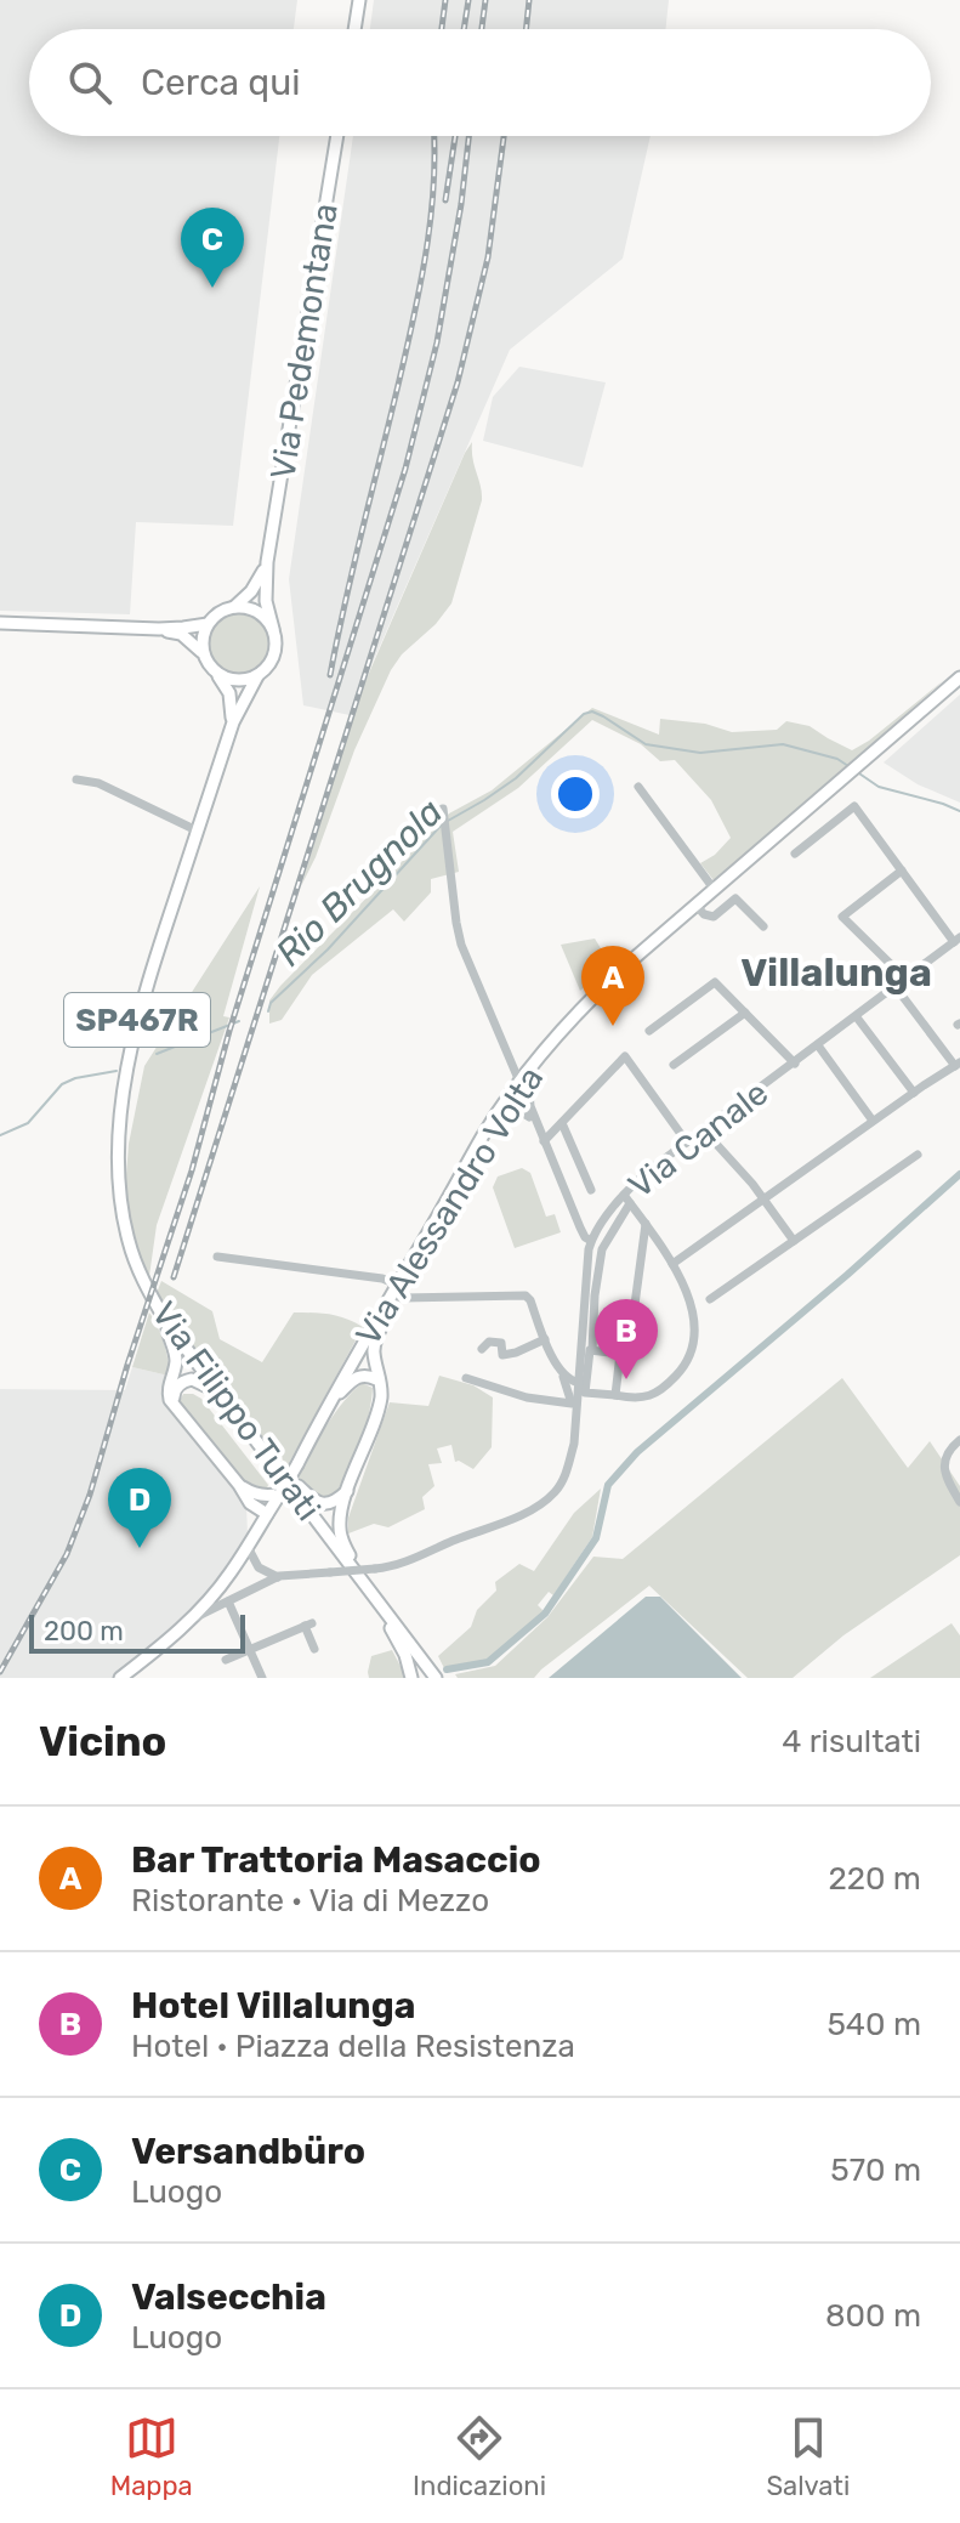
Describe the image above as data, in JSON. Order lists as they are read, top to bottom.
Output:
{
  "streets": {
    "main road": [
      "Via Pedemontana",
      "SP467R",
      "Via Alessandro Volta",
      "Via Filippo Turati"
    ],
    "street": ["Via Canale"]
  },
  "crossings": [
    ["SP467R", "Via Filippo Turati"]
  ],
  "districts": ["Villalunga"],
  "water": ["Rio Brugnola"],
  "scale_bar": "200 m",
  "page": {
    "search": "Cerca qui",
    "pins": [
      "C",
      "A",
      "B",
      "D"
    ],
    "scale": "200 m",
    "heading": ["Vicino", "4 risultati"],
    "list": [
      {
        "mark": "A",
        "name": "Bar Trattoria Masaccio",
        "note": "Ristorante · Via di Mezzo",
        "value": "220 m"
      },
      {
        "mark": "B",
        "name": "Hotel Villalunga",
        "note": "Hotel · Piazza della Resistenza",
        "value": "540 m"
      },
      {
        "mark": "C",
        "name": "Versandbüro",
        "note": "Luogo",
        "value": "570 m"
      },
      {
        "mark": "D",
        "name": "Valsecchia",
        "note": "Luogo",
        "value": "800 m"
      }
    ],
    "nav": ["Mappa", "Indicazioni", "Salvati"]
  }
}
